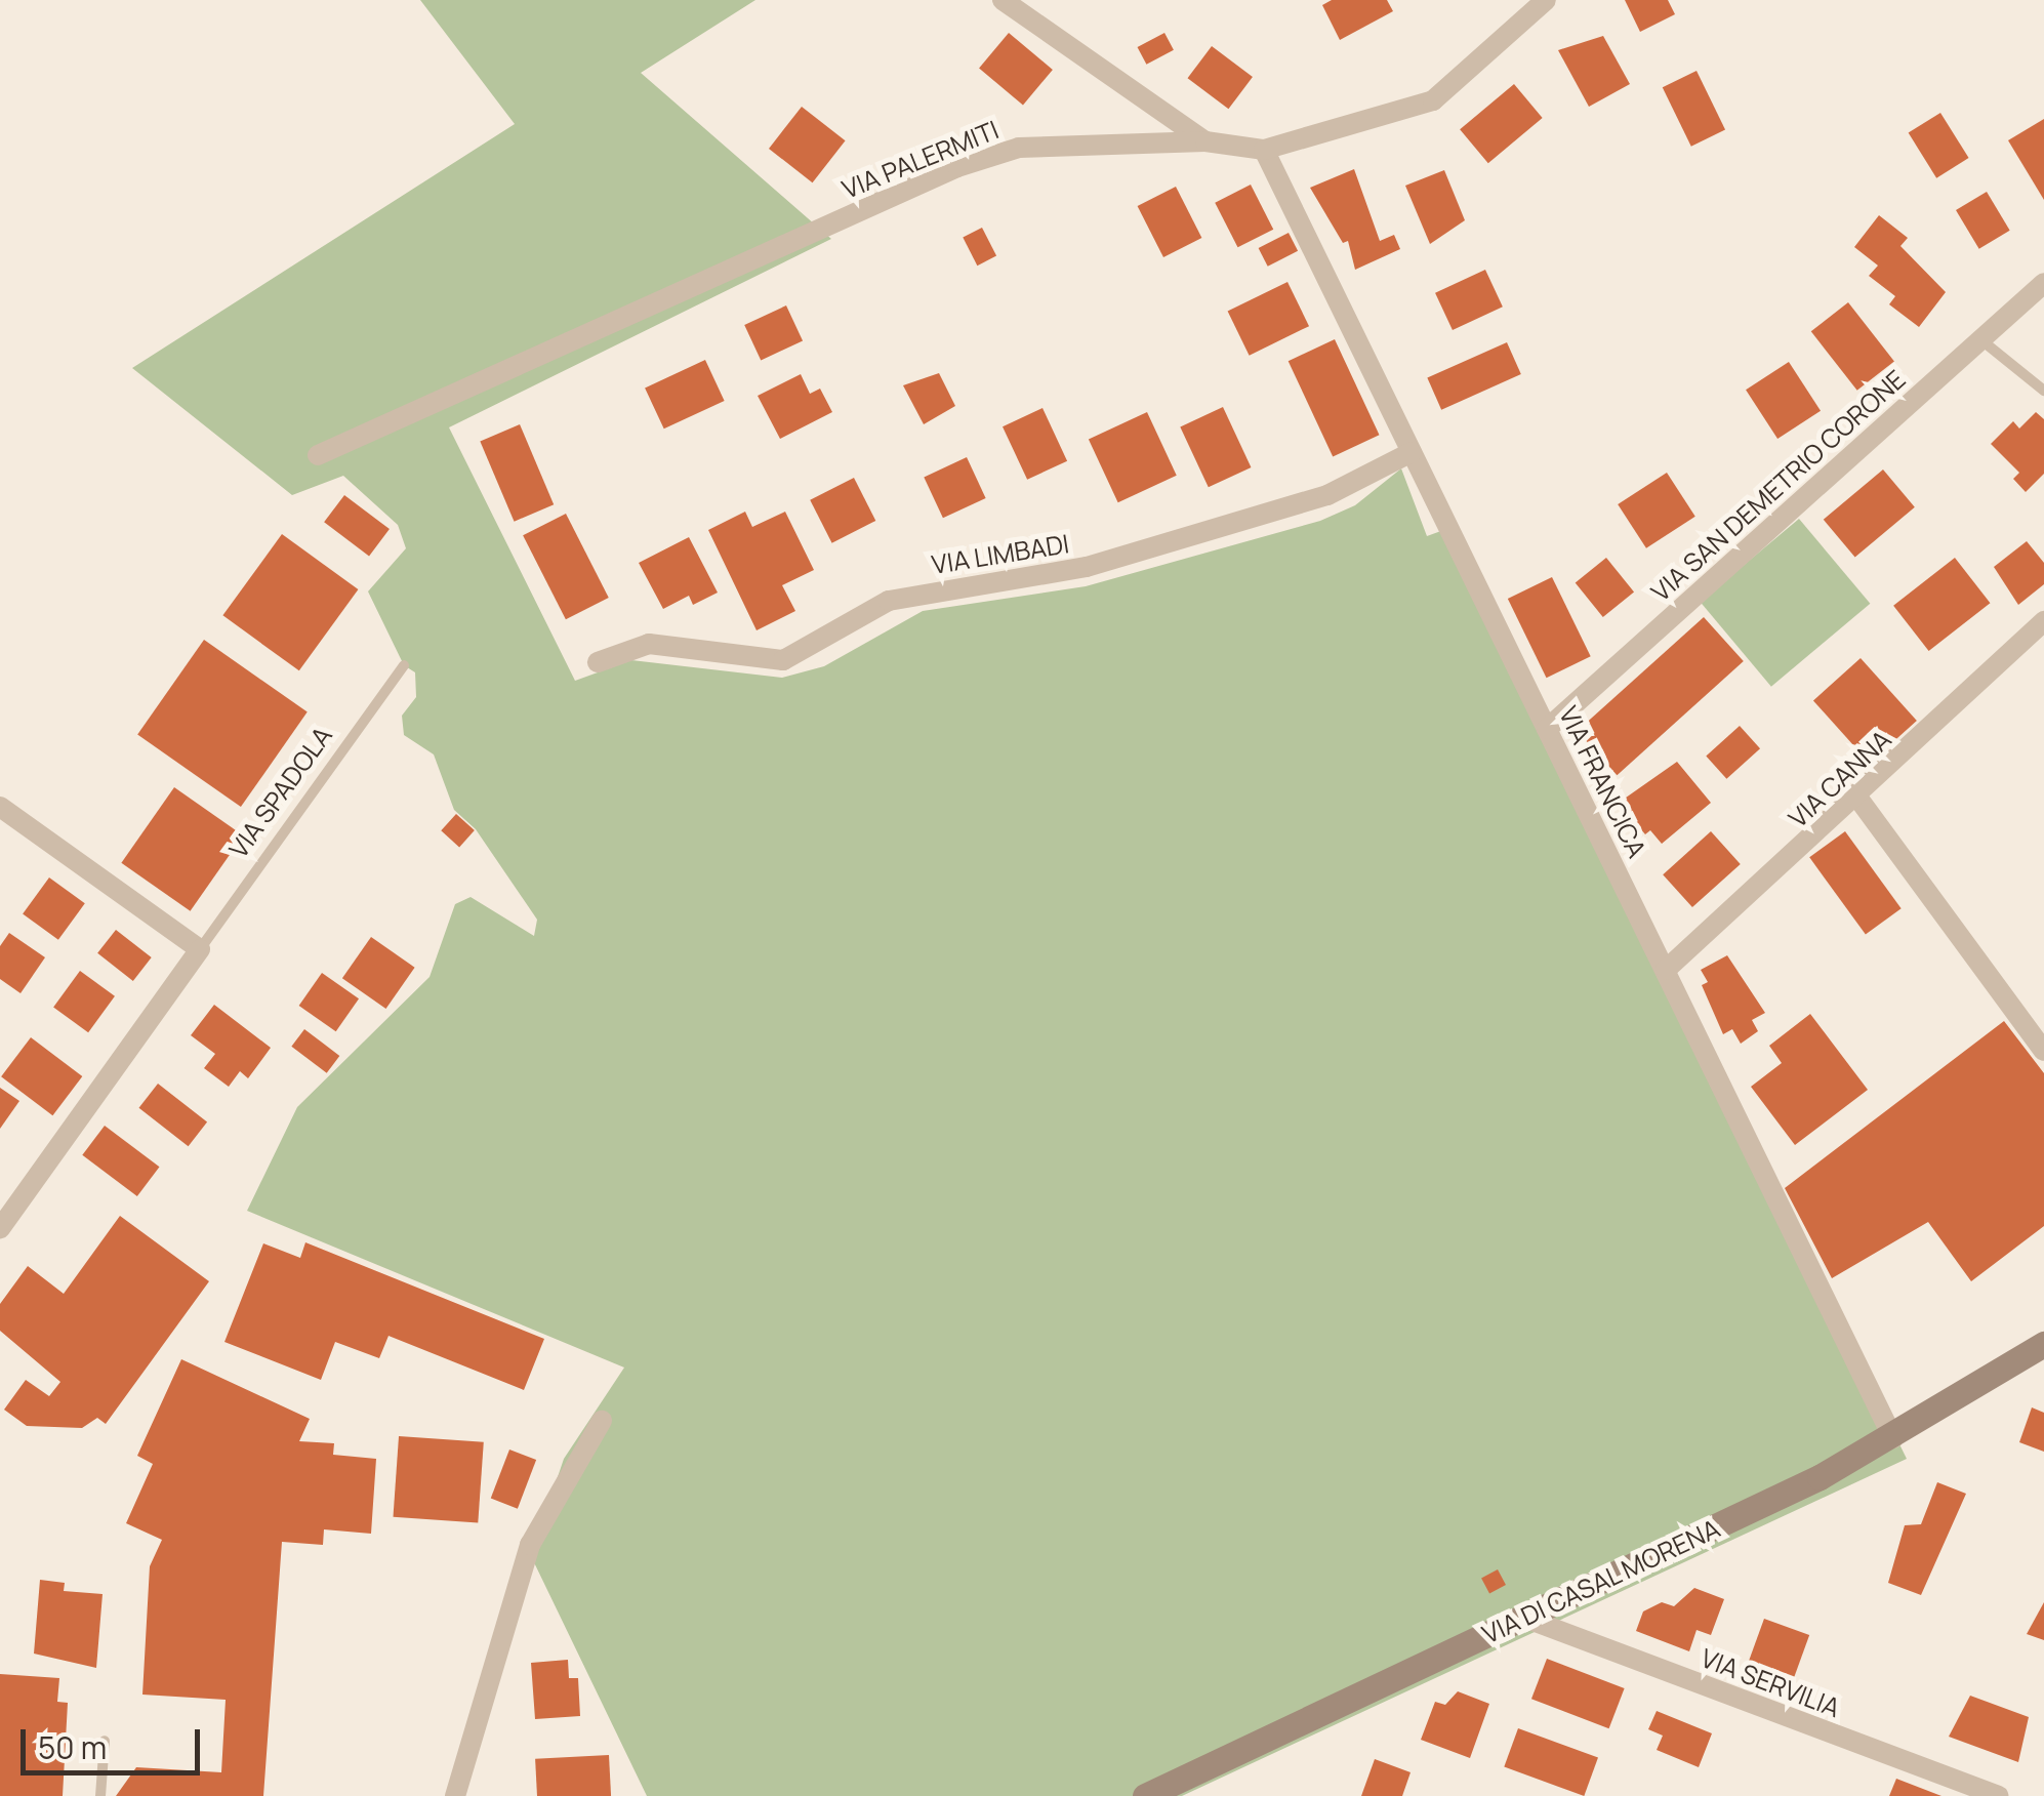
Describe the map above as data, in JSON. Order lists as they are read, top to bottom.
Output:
{
  "streets": {
    "main road": ["VIA DI CASAL MORENA"],
    "street": [
      "VIA PALERMITI",
      "VIA SAN DEMETRIO CORONE",
      "VIA LIMBADI",
      "VIA CANNA",
      "VIA FRANCICA",
      "VIA SPADOLA",
      "VIA SERVILIA"
    ]
  },
  "crossings": [
    ["VIA PALERMITI", "VIA FRANCICA"],
    ["VIA SAN DEMETRIO CORONE", "VIA FRANCICA"],
    ["VIA LIMBADI", "VIA FRANCICA"],
    ["VIA CANNA", "VIA FRANCICA"],
    ["VIA FRANCICA", "VIA DI CASAL MORENA"],
    ["VIA DI CASAL MORENA", "VIA SERVILIA"]
  ],
  "scale_bar": "50 m"
}
